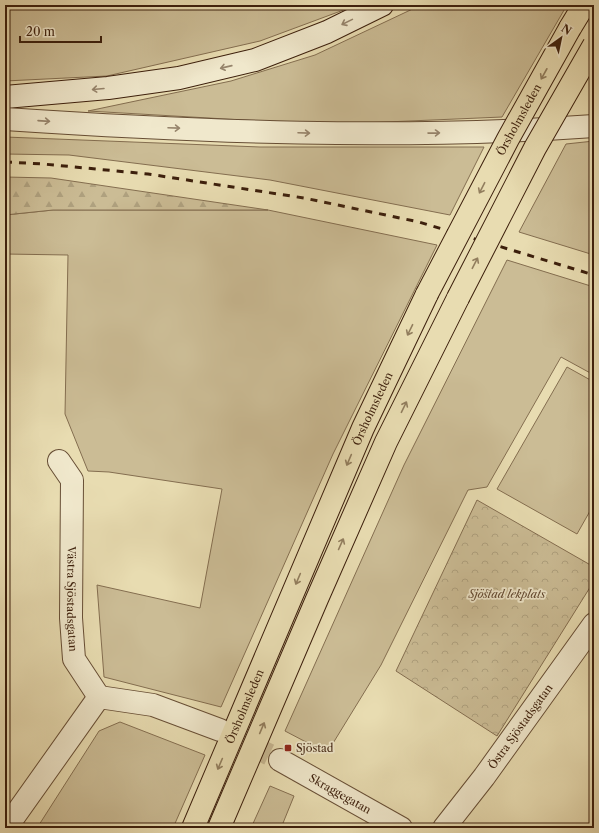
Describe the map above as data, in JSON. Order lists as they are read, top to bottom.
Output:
{
  "streets": {
    "main road": ["Örsholmsleden"],
    "street": ["Västra Sjöstadsgatan", "Östra Sjöstadsgatan", "Skraggegatan"]
  },
  "parks": ["Sjöstad lekplats"],
  "places": {
    "transit": ["Sjöstad"]
  },
  "scale_bar": "20 m",
  "north": "top right"
}
